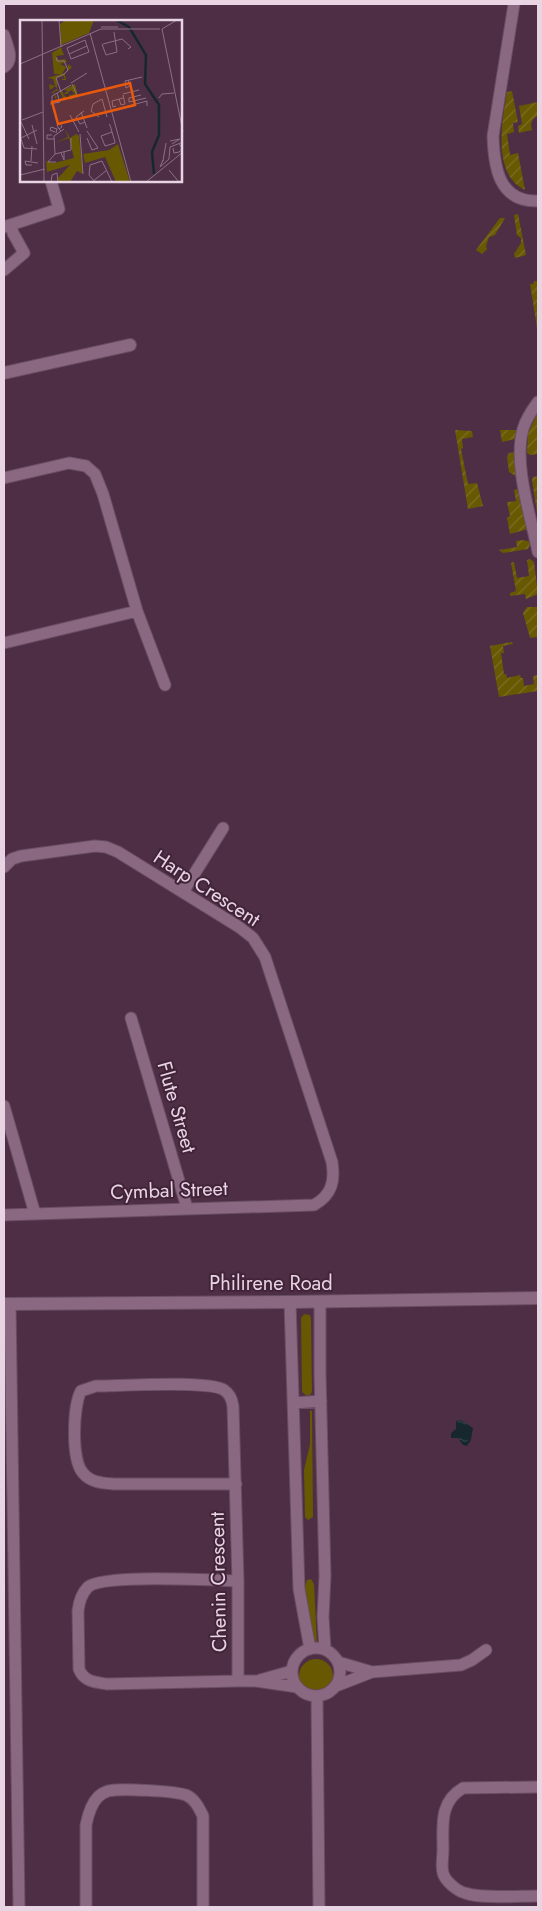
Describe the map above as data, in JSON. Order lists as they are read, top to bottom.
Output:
{
  "streets": {
    "street": [
      "Harp Crescent",
      "Flute Street",
      "Cymbal Street",
      "Philirene Road",
      "Chenin Crescent"
    ]
  },
  "crossings": [
    ["Harp Crescent", "Cymbal Street"],
    ["Flute Street", "Cymbal Street"]
  ]
}
